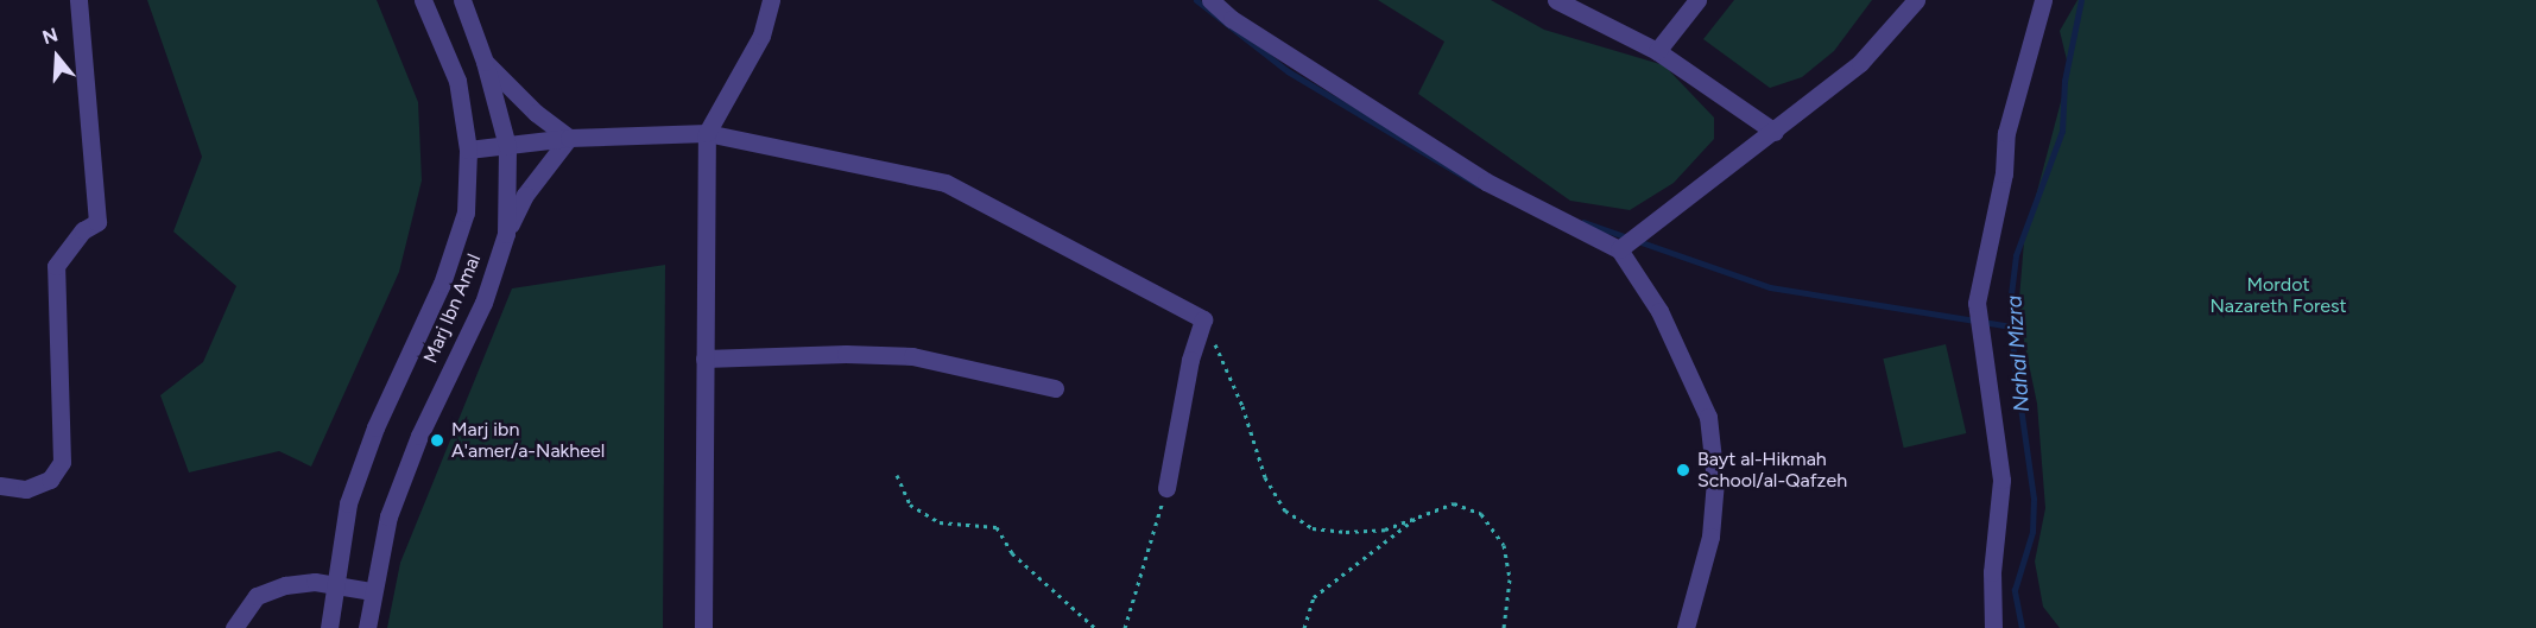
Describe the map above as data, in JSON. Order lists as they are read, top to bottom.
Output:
{
  "streets": {
    "street": ["Marj Ibn Amal"]
  },
  "water": ["Nahal Mizra"],
  "parks": ["Mordot Nazareth Forest"],
  "places": ["Marj ibn A'amer/a-Nakheel", "Bayt al-Hikmah School/al-Qafzeh"],
  "north": "top"
}
